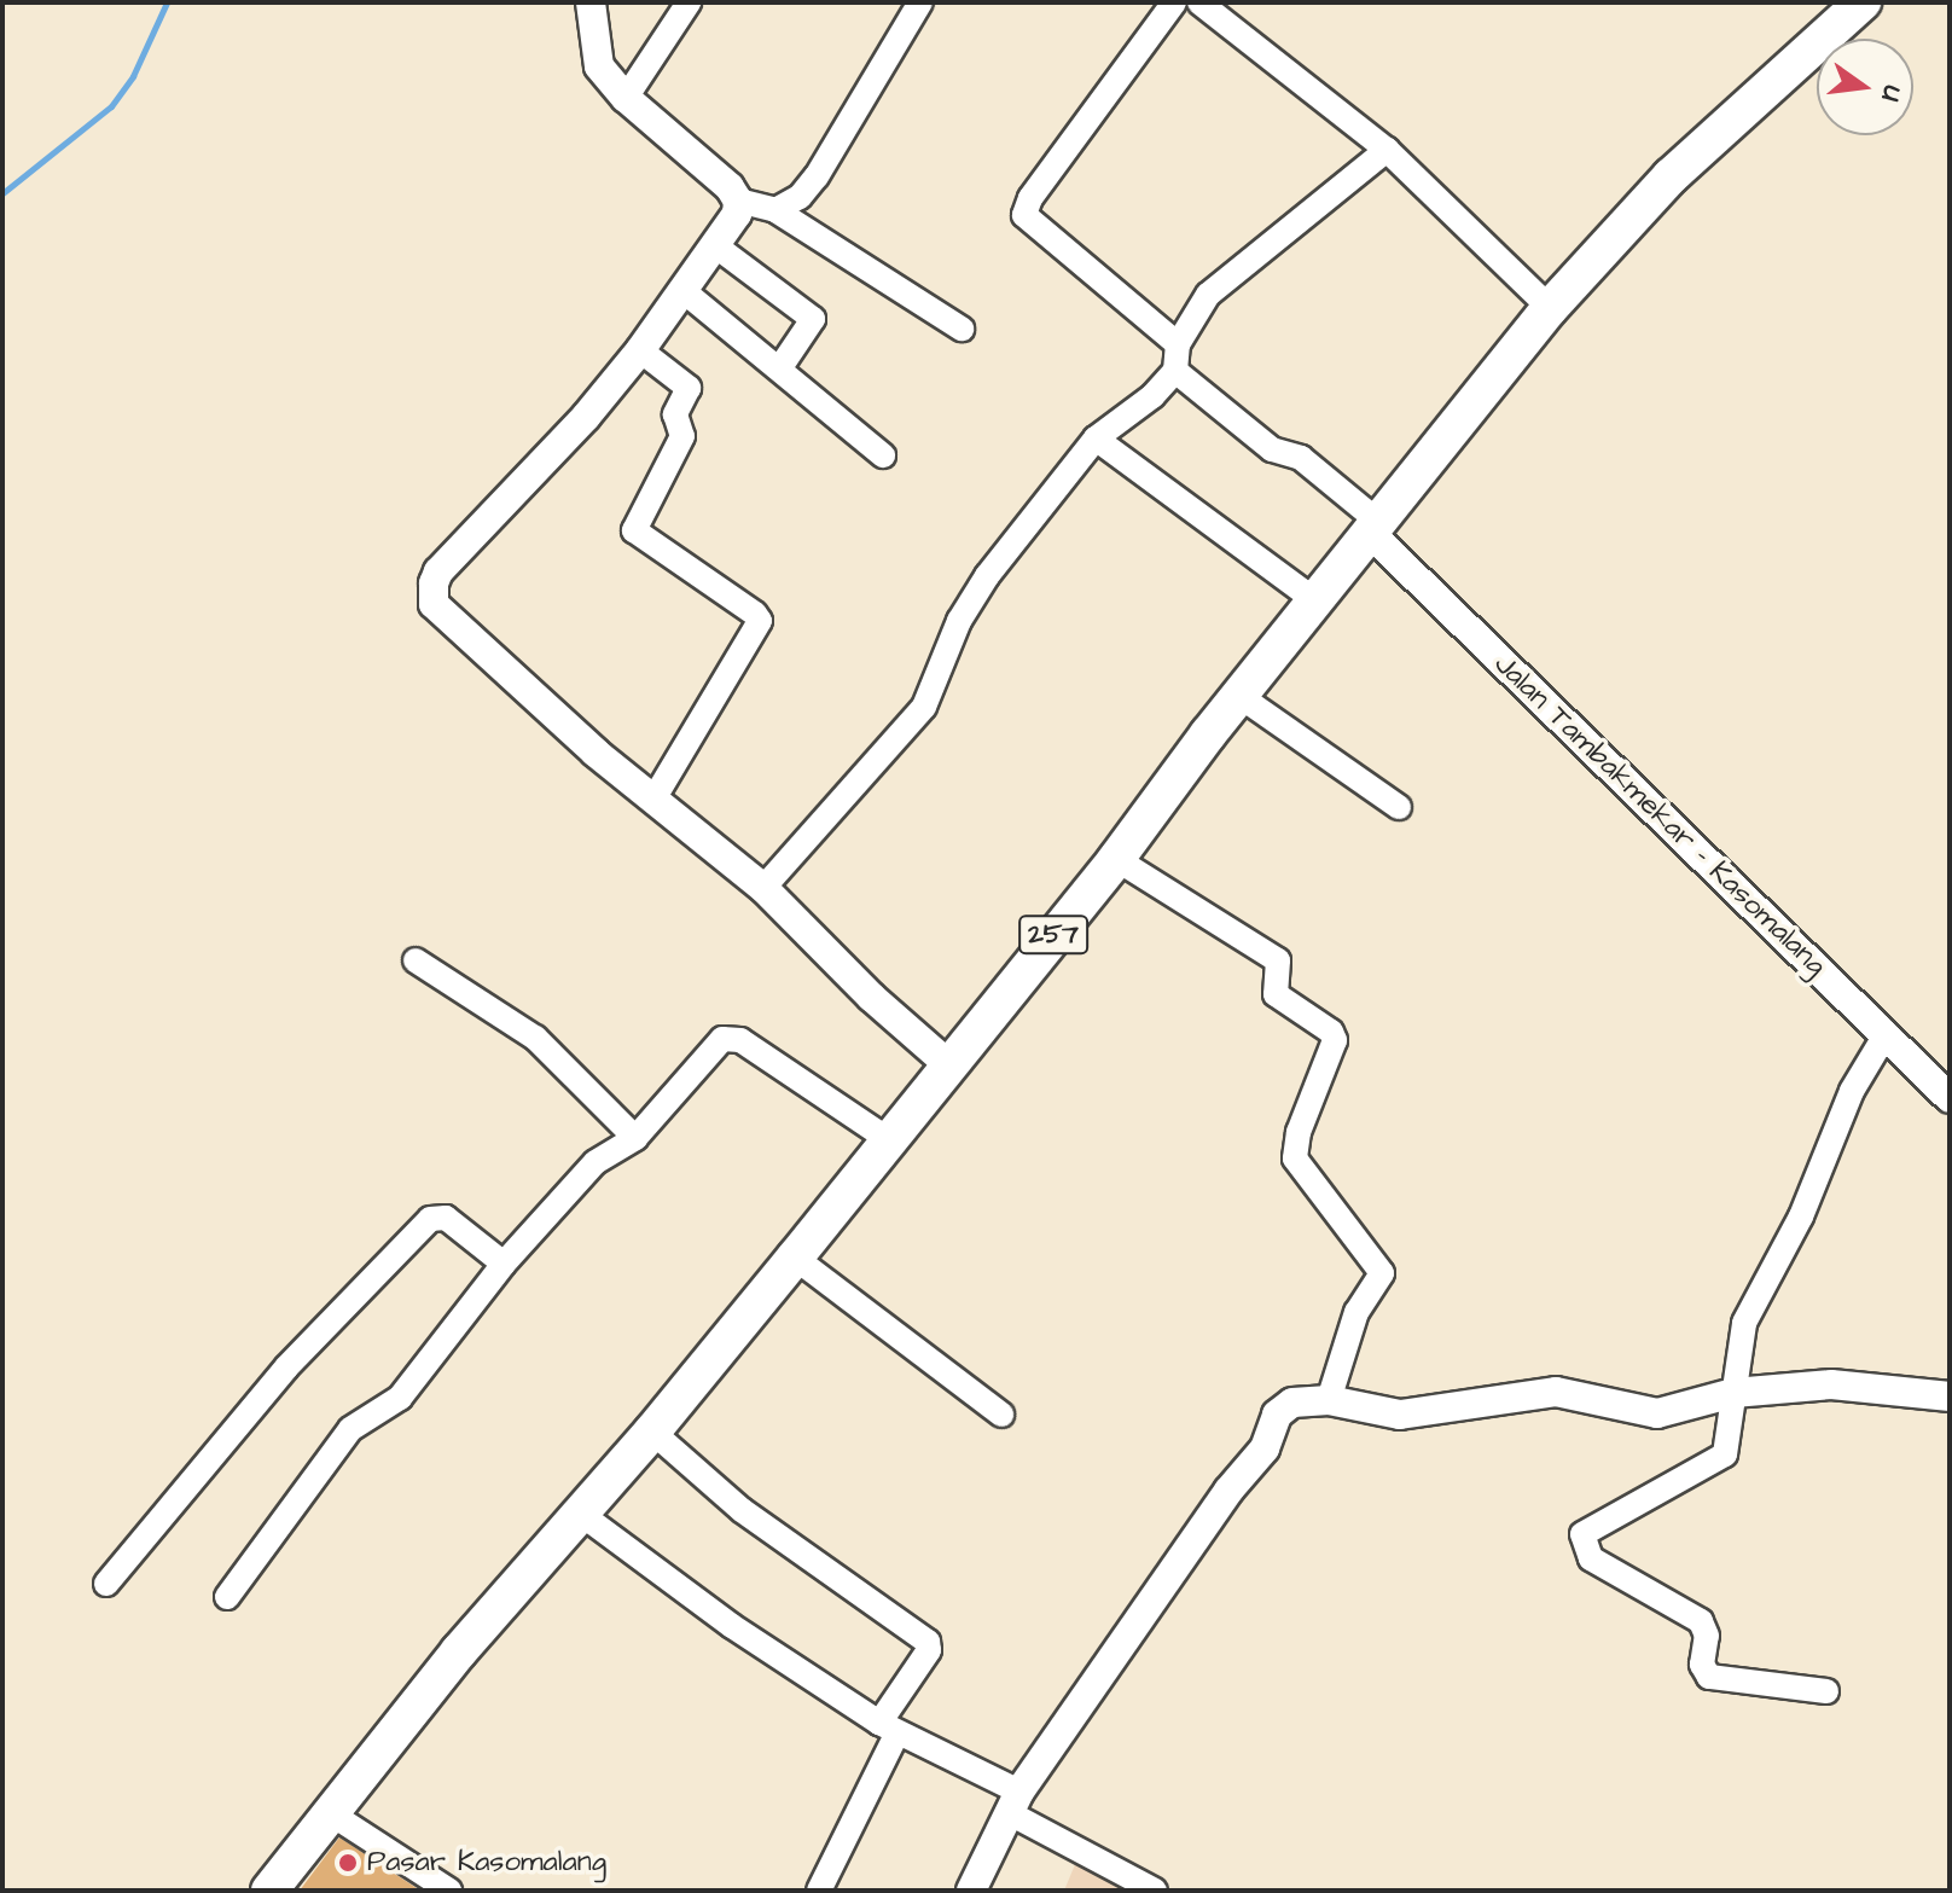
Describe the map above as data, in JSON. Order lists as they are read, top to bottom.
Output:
{
  "streets": {
    "main road": ["257"],
    "street": ["Jalan Tambakmekar - Kasomalang"]
  },
  "crossings": [
    ["Jalan Tambakmekar - Kasomalang", "257"]
  ],
  "places": ["Pasar Kasomalang"],
  "north": "right"
}
